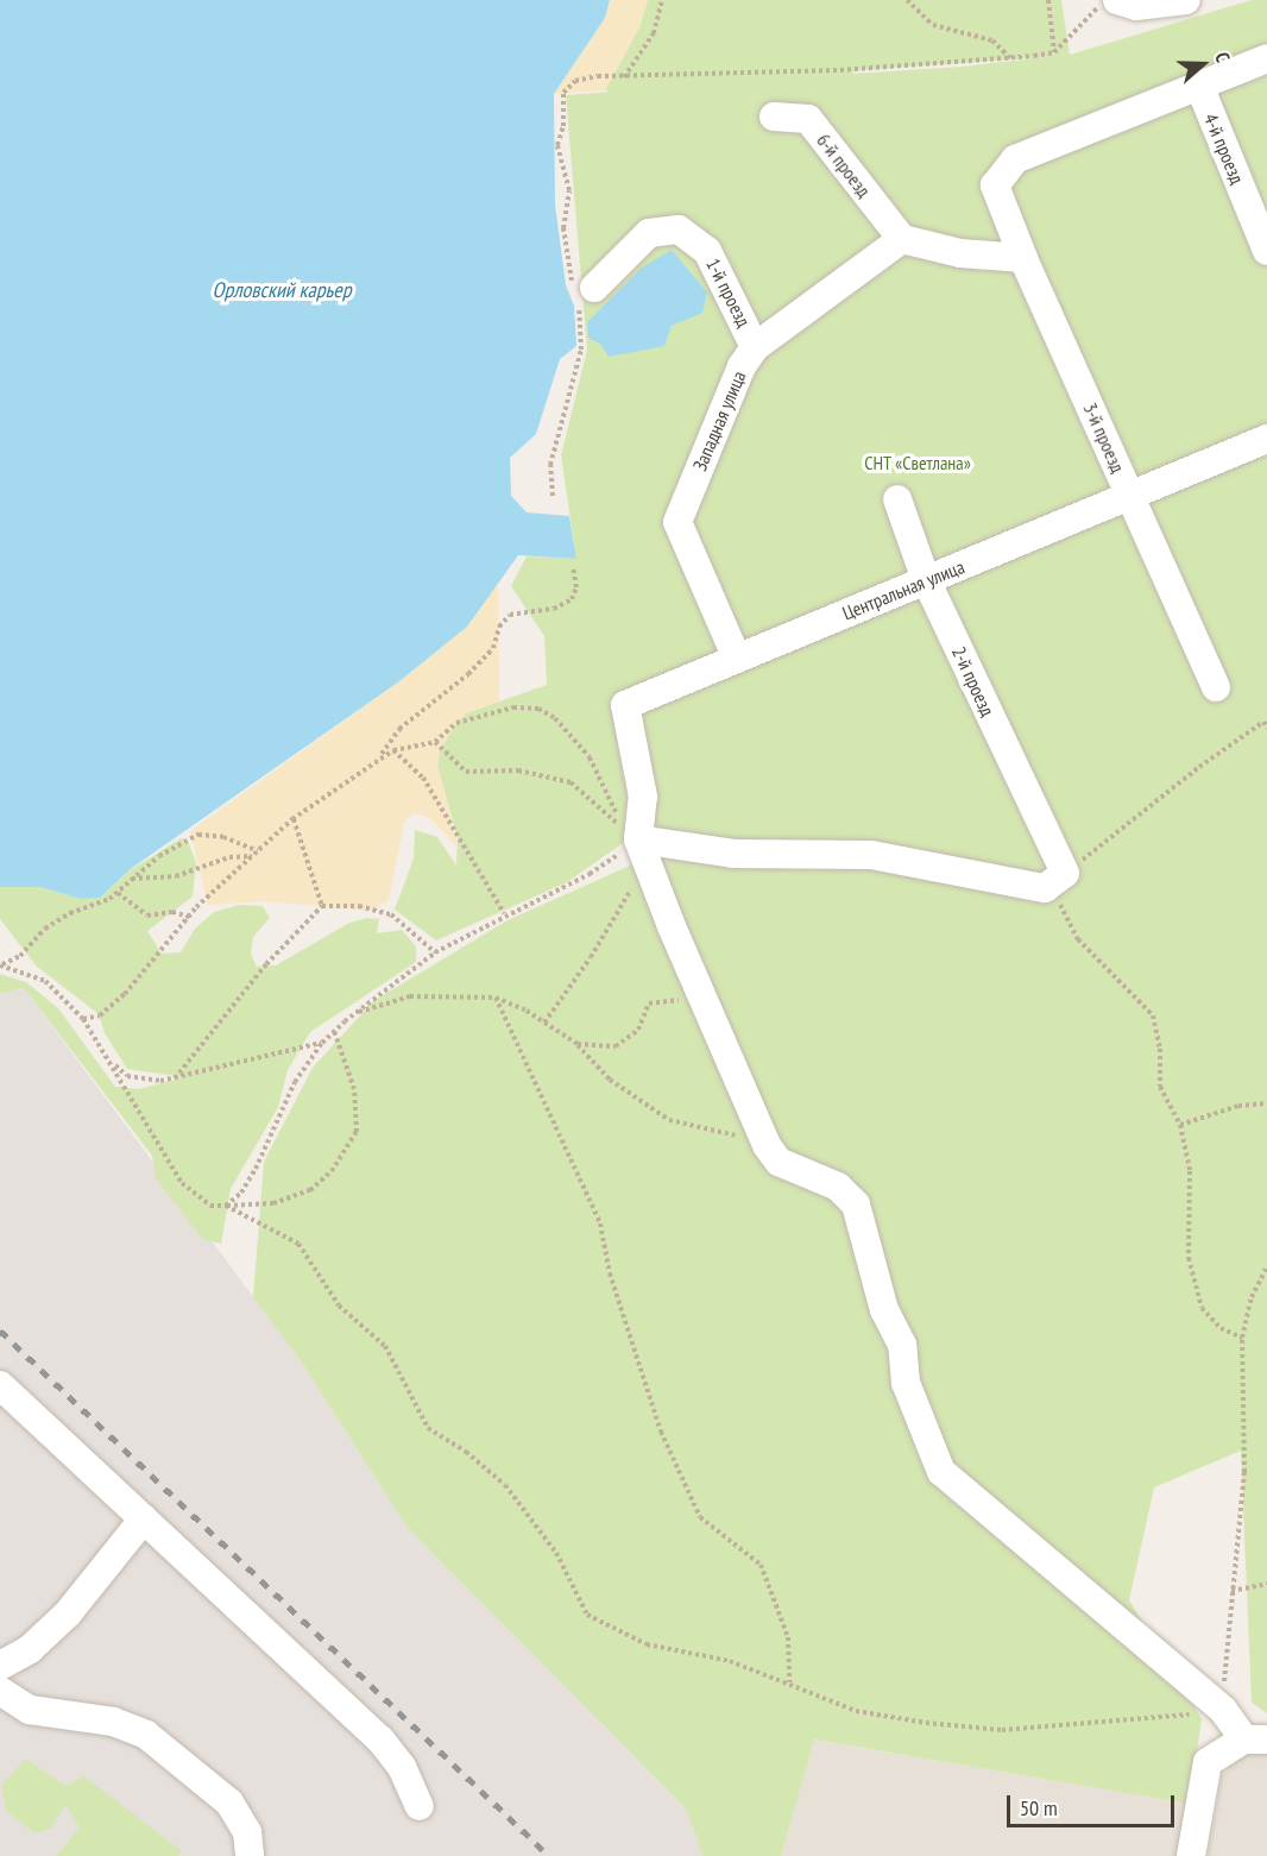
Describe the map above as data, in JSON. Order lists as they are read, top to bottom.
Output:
{
  "streets": {
    "street": [
      "4-й проезд",
      "6-й проезд",
      "1-й проезд",
      "Западная улица",
      "3-й проезд",
      "Центральная улица",
      "2-й проезд"
    ]
  },
  "crossings": [
    ["4-й проезд", "3-й проезд"],
    ["6-й проезд", "Западная улица"],
    ["1-й проезд", "Западная улица"],
    ["Западная улица", "Центральная улица"],
    ["3-й проезд", "Центральная улица"],
    ["Центральная улица", "2-й проезд"]
  ],
  "water": ["Орловский карьер"],
  "parks": ["СНТ «Светлана»"],
  "scale_bar": "50 m",
  "north": "right"
}
